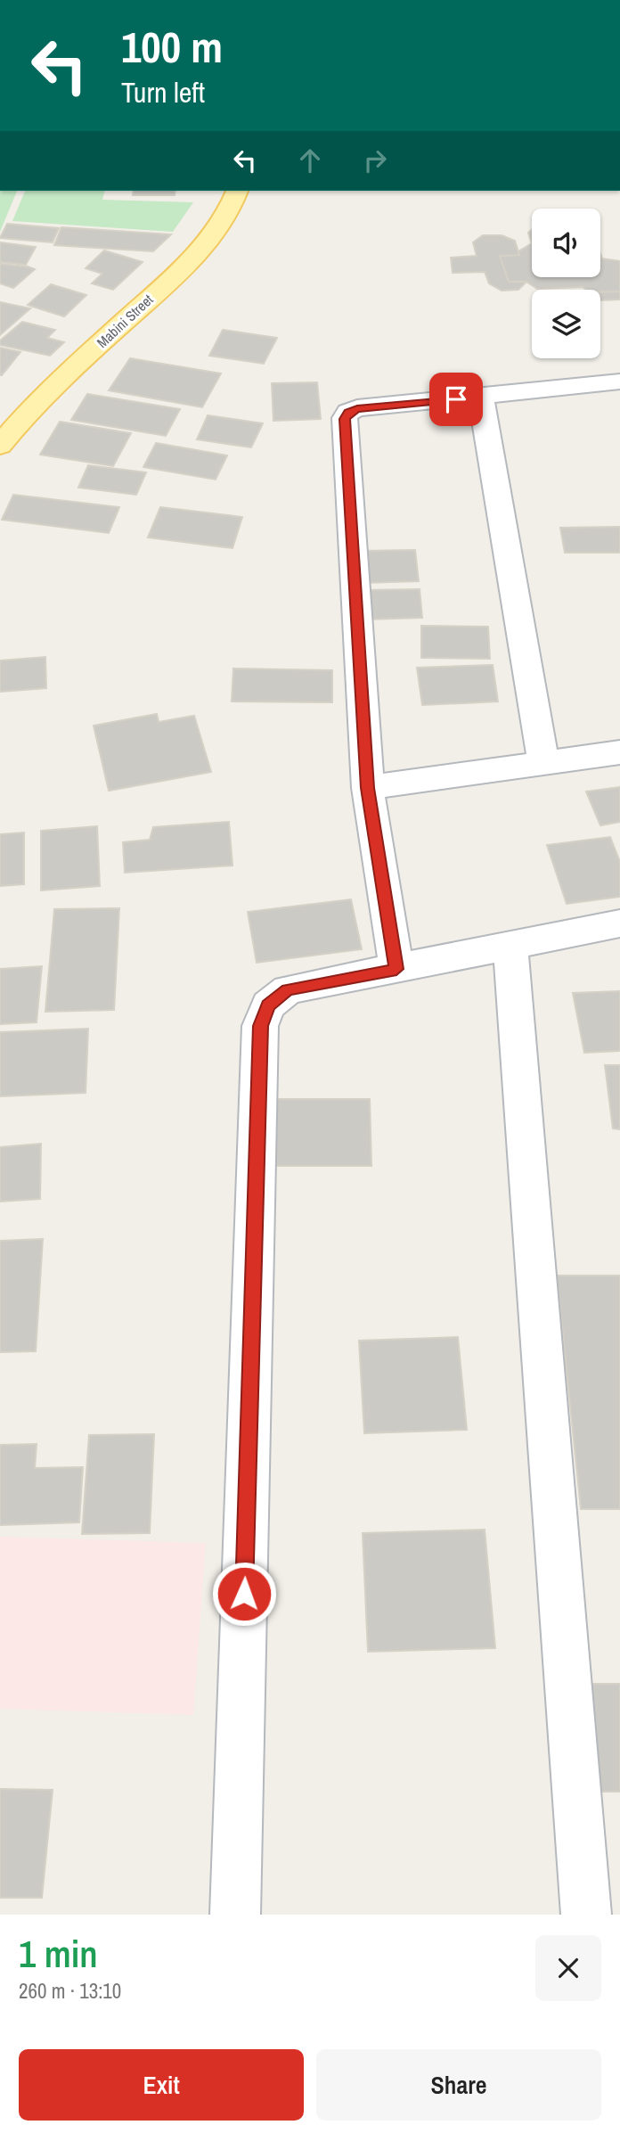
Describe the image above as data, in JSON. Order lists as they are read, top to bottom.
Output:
{
  "streets": {
    "main road": ["Mabini Street"]
  },
  "page": {
    "turn": ["100 m", "Turn left"],
    "heading": ["1 min", "260 m · 13:10"],
    "buttons": ["Exit", "Share"]
  }
}
